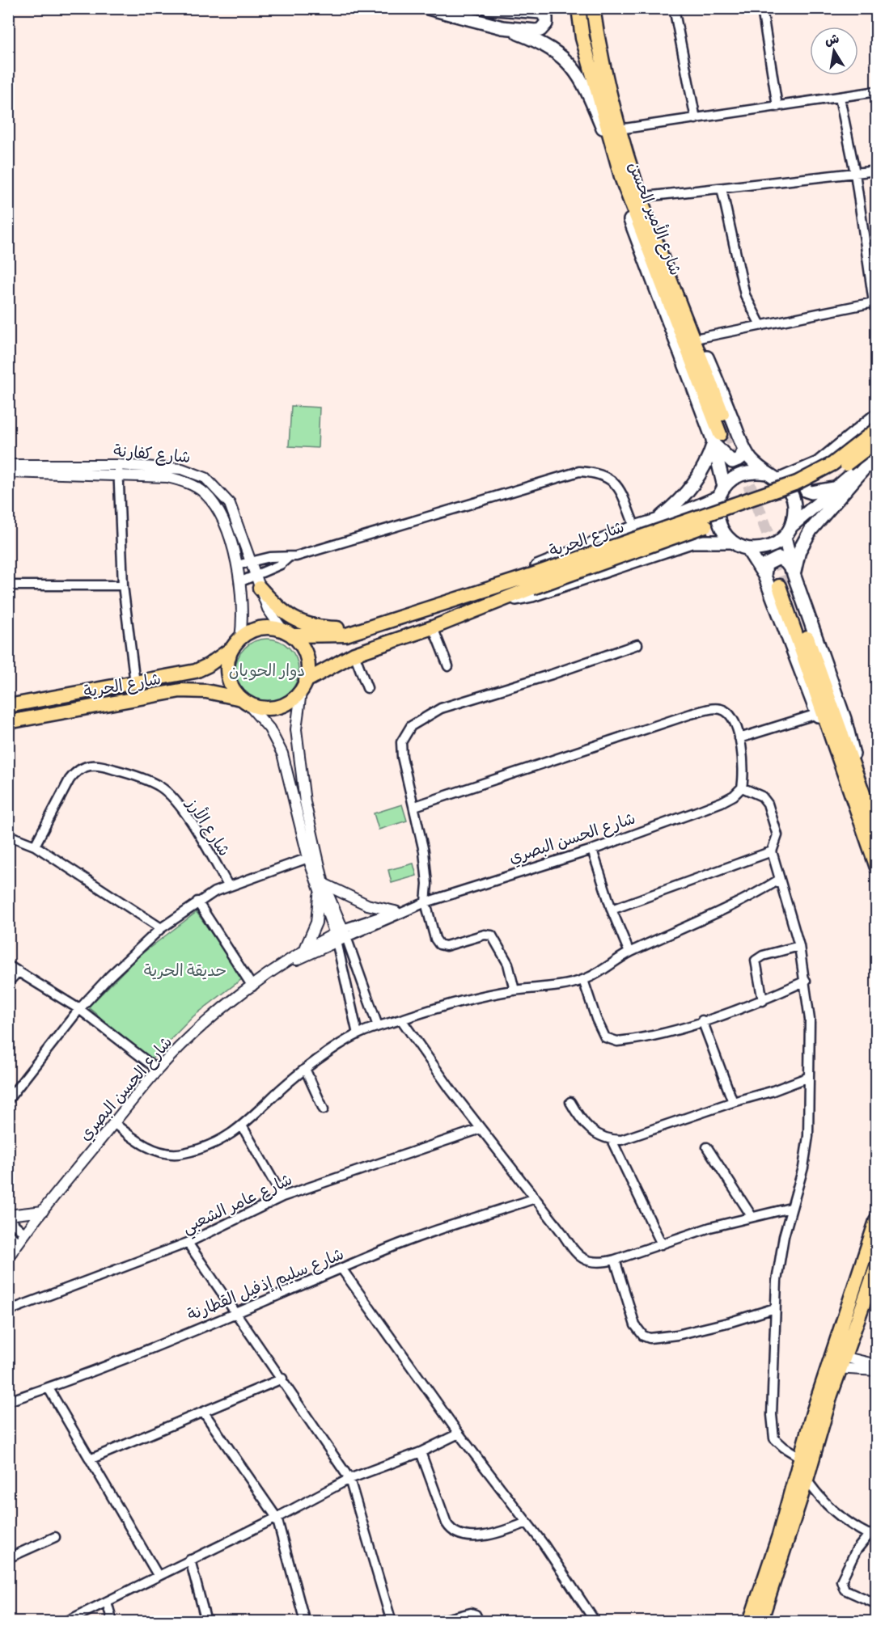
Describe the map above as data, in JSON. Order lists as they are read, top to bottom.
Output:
{
  "streets": {
    "highway": ["شارع الأمير الحسن", "شارع الحرية"],
    "street": [
      "شارع كفارنة",
      "شارع الأرز",
      "شارع الحسن البصري",
      "شارع عامر الشعبي",
      "شارع سليم إذفيل القطارنة"
    ]
  },
  "crossings": [
    ["شارع كفارنة", "شارع الحرية"]
  ],
  "parks": ["دوار الحويان", "حديقة الحرية"],
  "north": "top"
}
